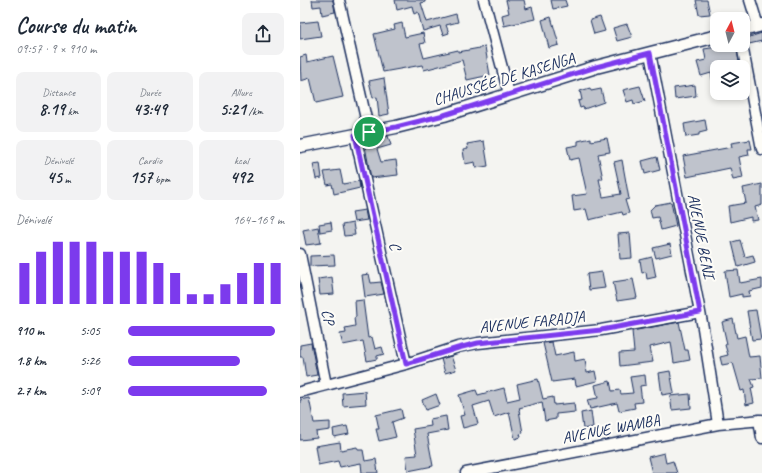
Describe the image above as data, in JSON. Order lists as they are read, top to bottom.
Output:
{
  "streets": {
    "main road": ["CHAUSSÉE DE KASENGA"],
    "street": [
      "AVENUE BENI",
      "C",
      "CP",
      "AVENUE FARADJA",
      "AVENUE WAMBA"
    ]
  },
  "crossings": [
    ["CHAUSSÉE DE KASENGA", "AVENUE BENI"],
    ["CHAUSSÉE DE KASENGA", "C"],
    ["AVENUE BENI", "AVENUE FARADJA"],
    ["AVENUE BENI", "AVENUE WAMBA"],
    ["C", "AVENUE FARADJA"],
    ["CP", "AVENUE FARADJA"]
  ],
  "north": "top",
  "page": {
    "heading": ["Course du matin", "09:57 · 9 × 910 m"],
    "stats": [
      ["Distance", "8.19 km"],
      ["Durée", "43:49"],
      ["Allure", "5:21 /km"],
      ["Dénivelé", "45 m"],
      ["Cardio", "157 bpm"],
      ["kcal", "492"]
    ],
    "chart": ["Dénivelé", "164–169 m"],
    "list": [
      {
        "name": "910 m",
        "note": "5:05"
      },
      {
        "name": "1.8 km",
        "note": "5:26"
      },
      {
        "name": "2.7 km",
        "note": "5:09"
      }
    ]
  }
}
